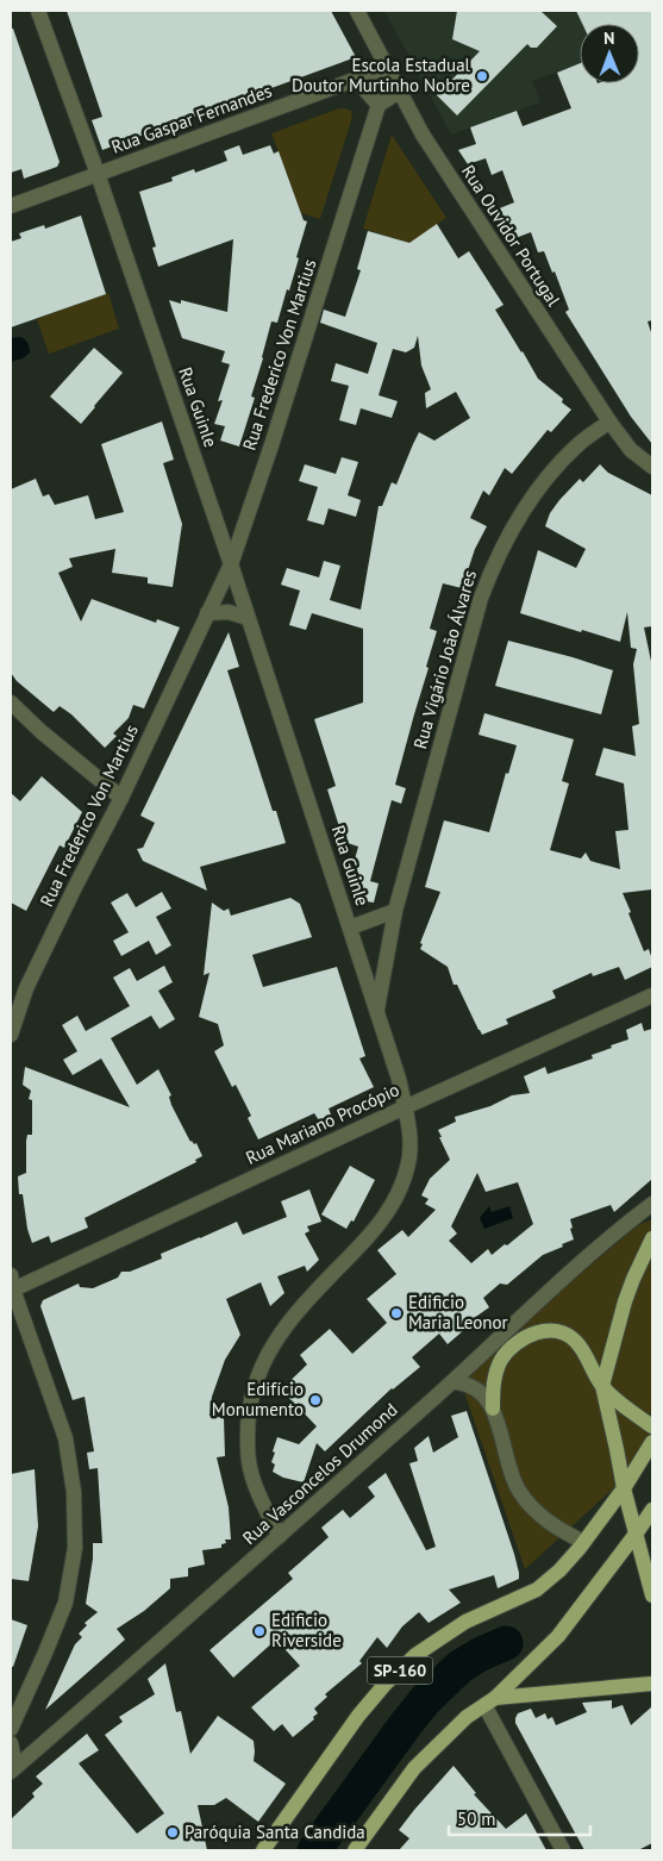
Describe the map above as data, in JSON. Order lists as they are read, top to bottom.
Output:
{
  "streets": {
    "main road": ["SP-160"],
    "street": [
      "Rua Gaspar Fernandes",
      "Rua Ouvidor Portugal",
      "Rua Frederico Von Martius",
      "Rua Guinle",
      "Rua Vigário João Álvares",
      "Rua Mariano Procópio",
      "Rua Vasconcelos Drumond"
    ]
  },
  "crossings": [
    ["Rua Gaspar Fernandes", "Rua Ouvidor Portugal"],
    ["Rua Gaspar Fernandes", "Rua Guinle"],
    ["Rua Ouvidor Portugal", "Rua Vigário João Álvares"],
    ["Rua Frederico Von Martius", "Rua Guinle"],
    ["Rua Guinle", "Rua Vigário João Álvares"],
    ["Rua Guinle", "Rua Mariano Procópio"],
    ["Rua Guinle", "Rua Vasconcelos Drumond"]
  ],
  "places": [
    "Escola Estadual Doutor Murtinho Nobre",
    "Edificio Maria Leonor",
    "Edifício Monumento",
    "Edificio Riverside",
    "Paróquia Santa Candida"
  ],
  "scale_bar": "50 m",
  "north": "top"
}
